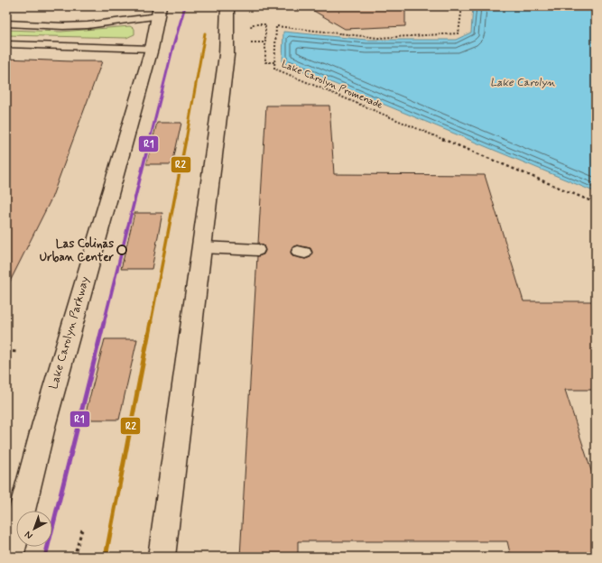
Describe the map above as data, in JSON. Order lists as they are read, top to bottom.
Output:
{
  "streets": {
    "street": ["Lake Carolyn Parkway"],
    "path": ["Lake Carolyn Promenade"]
  },
  "water": ["Lake Carolyn"],
  "places": ["Las Colinas Urban Center"],
  "lines": ["transit line R1", "transit line R2"],
  "north": "bottom left"
}
